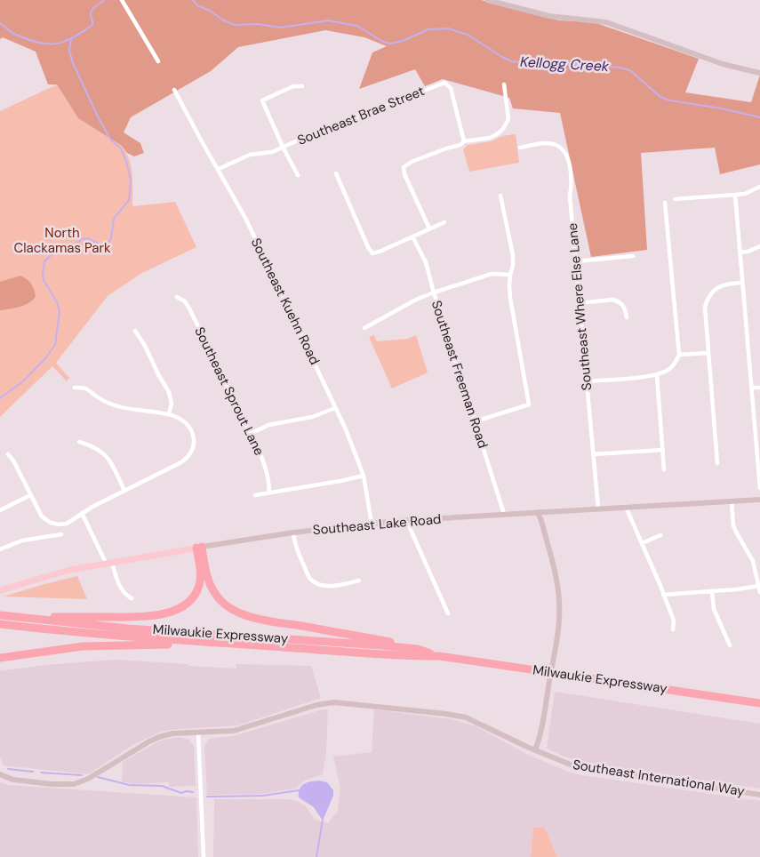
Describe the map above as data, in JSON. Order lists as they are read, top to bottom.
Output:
{
  "streets": {
    "highway": ["Milwaukie Expressway"],
    "main road": ["Southeast Lake Road"],
    "street": [
      "Southeast Brae Street",
      "Southeast Kuehn Road",
      "Southeast Where Else Lane",
      "Southeast Freeman Road",
      "Southeast Sprout Lane",
      "Southeast International Way"
    ]
  },
  "crossings": [
    ["Southeast Brae Street", "Southeast Kuehn Road"],
    ["Southeast Kuehn Road", "Southeast Lake Road"],
    ["Southeast Where Else Lane", "Southeast Lake Road"],
    ["Southeast Freeman Road", "Southeast Lake Road"]
  ],
  "water": ["Kellogg Creek"],
  "parks": ["North Clackamas Park"]
}
